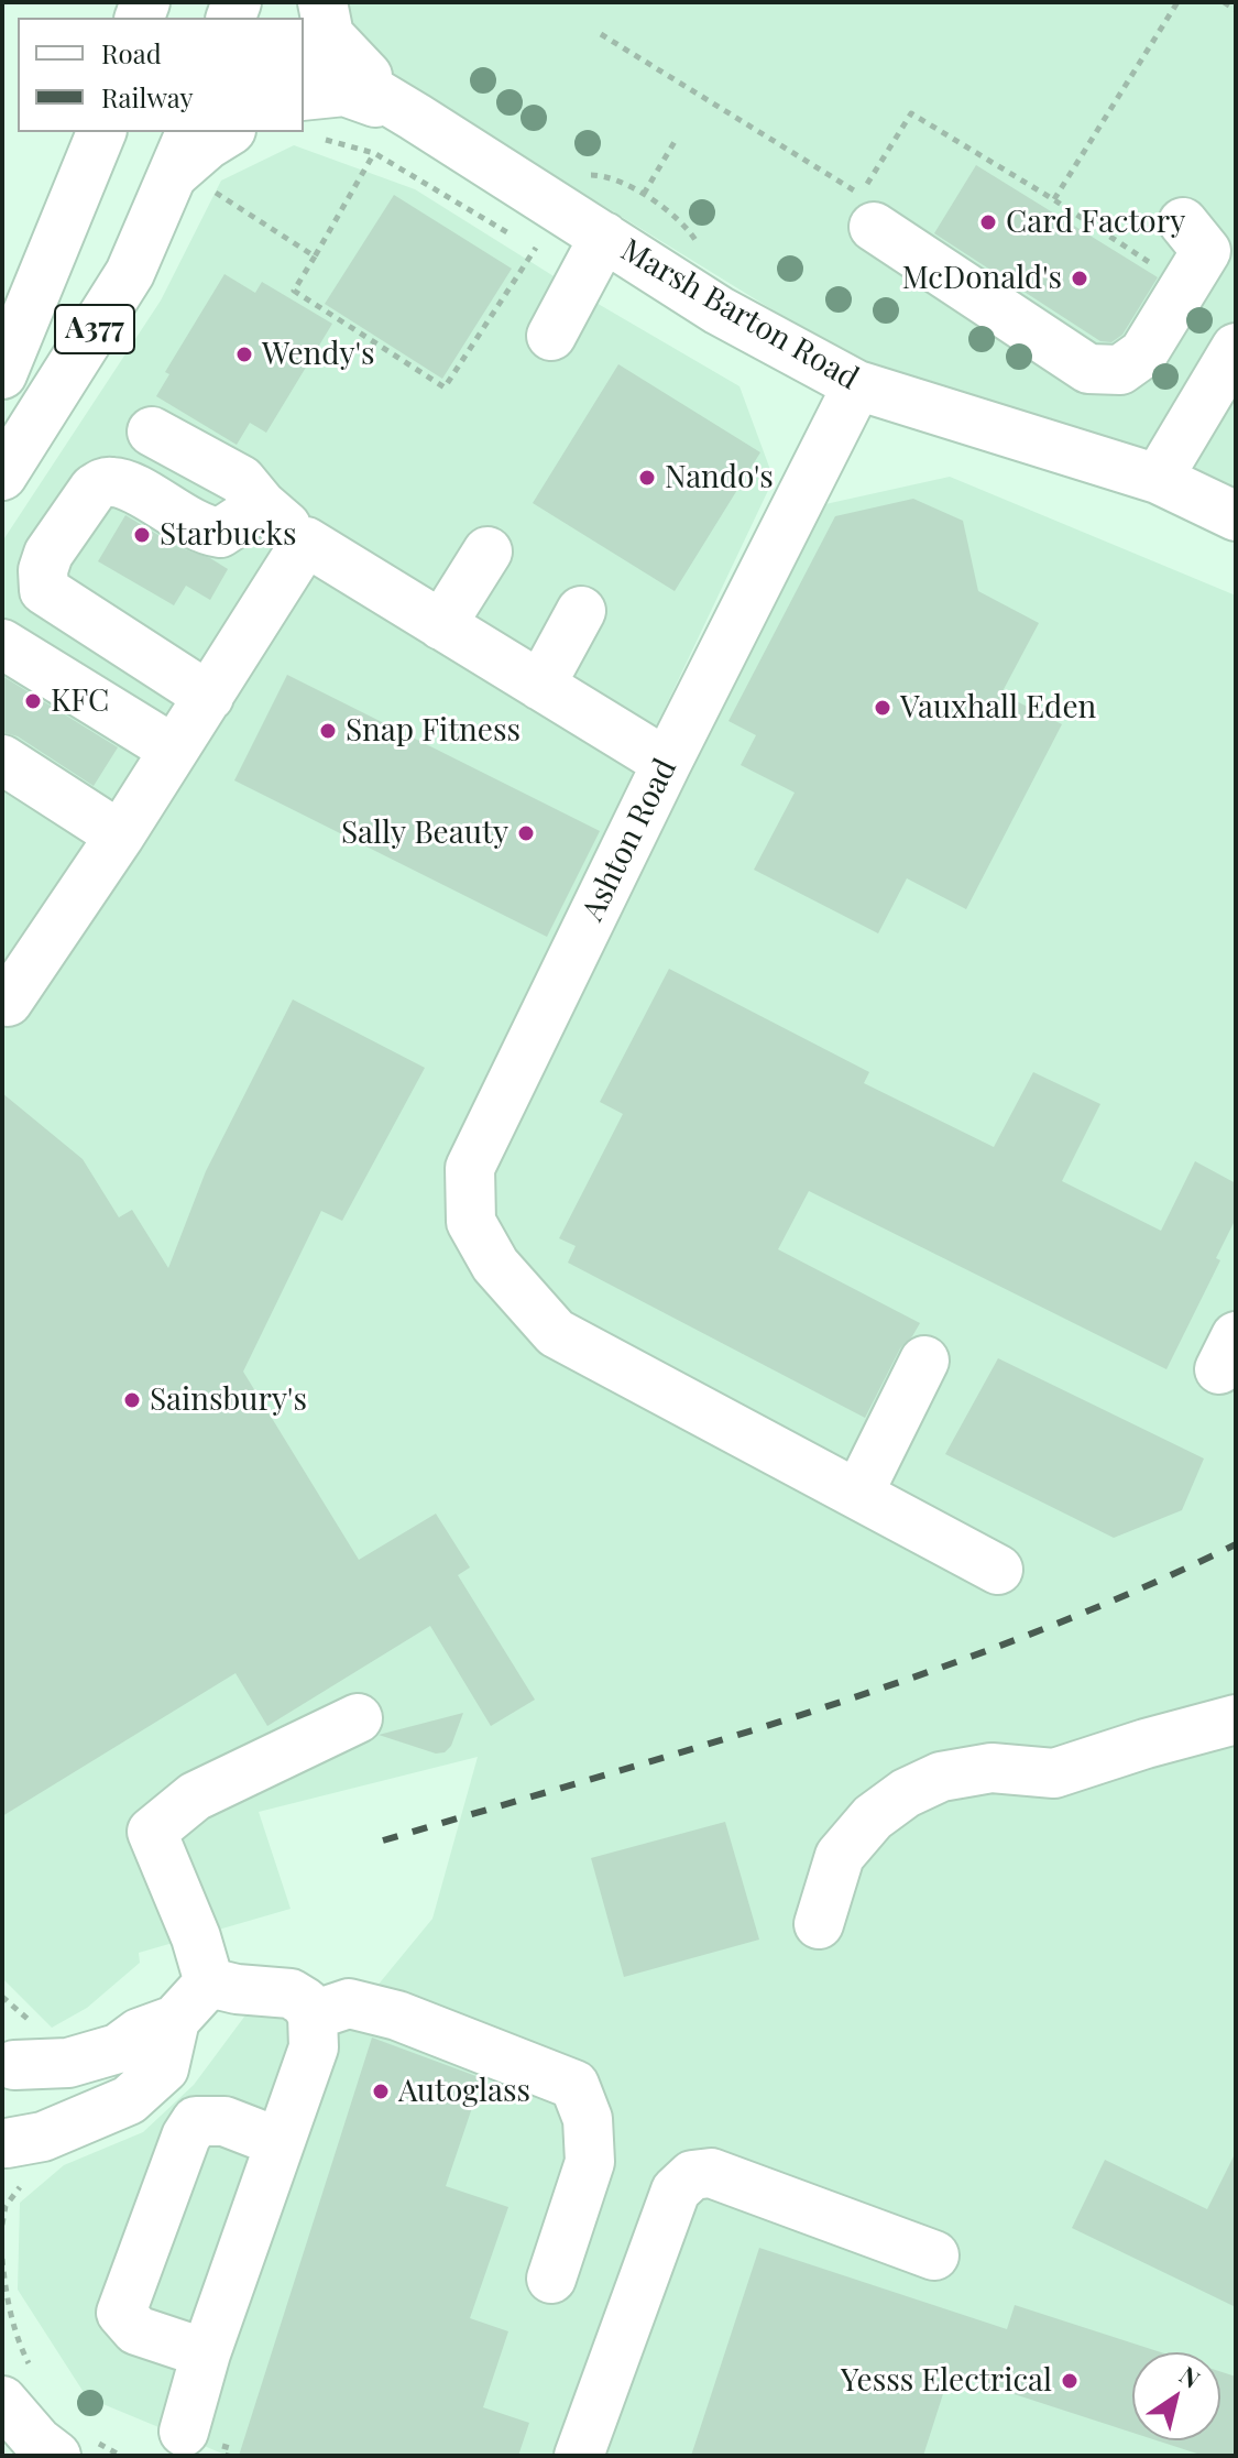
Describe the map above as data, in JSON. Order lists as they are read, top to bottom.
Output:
{
  "streets": {
    "main road": ["Marsh Barton Road", "A377", "Ashton Road"]
  },
  "crossings": [
    ["Marsh Barton Road", "Ashton Road"]
  ],
  "places": [
    "Card Factory",
    "McDonald's",
    "Wendy's",
    "Nando's",
    "Starbucks",
    "KFC",
    "Vauxhall Eden",
    "Snap Fitness",
    "Sally Beauty",
    "Sainsbury's",
    "Autoglass",
    "Yesss Electrical"
  ],
  "legend": ["Road", "Railway"],
  "north": "top right"
}
